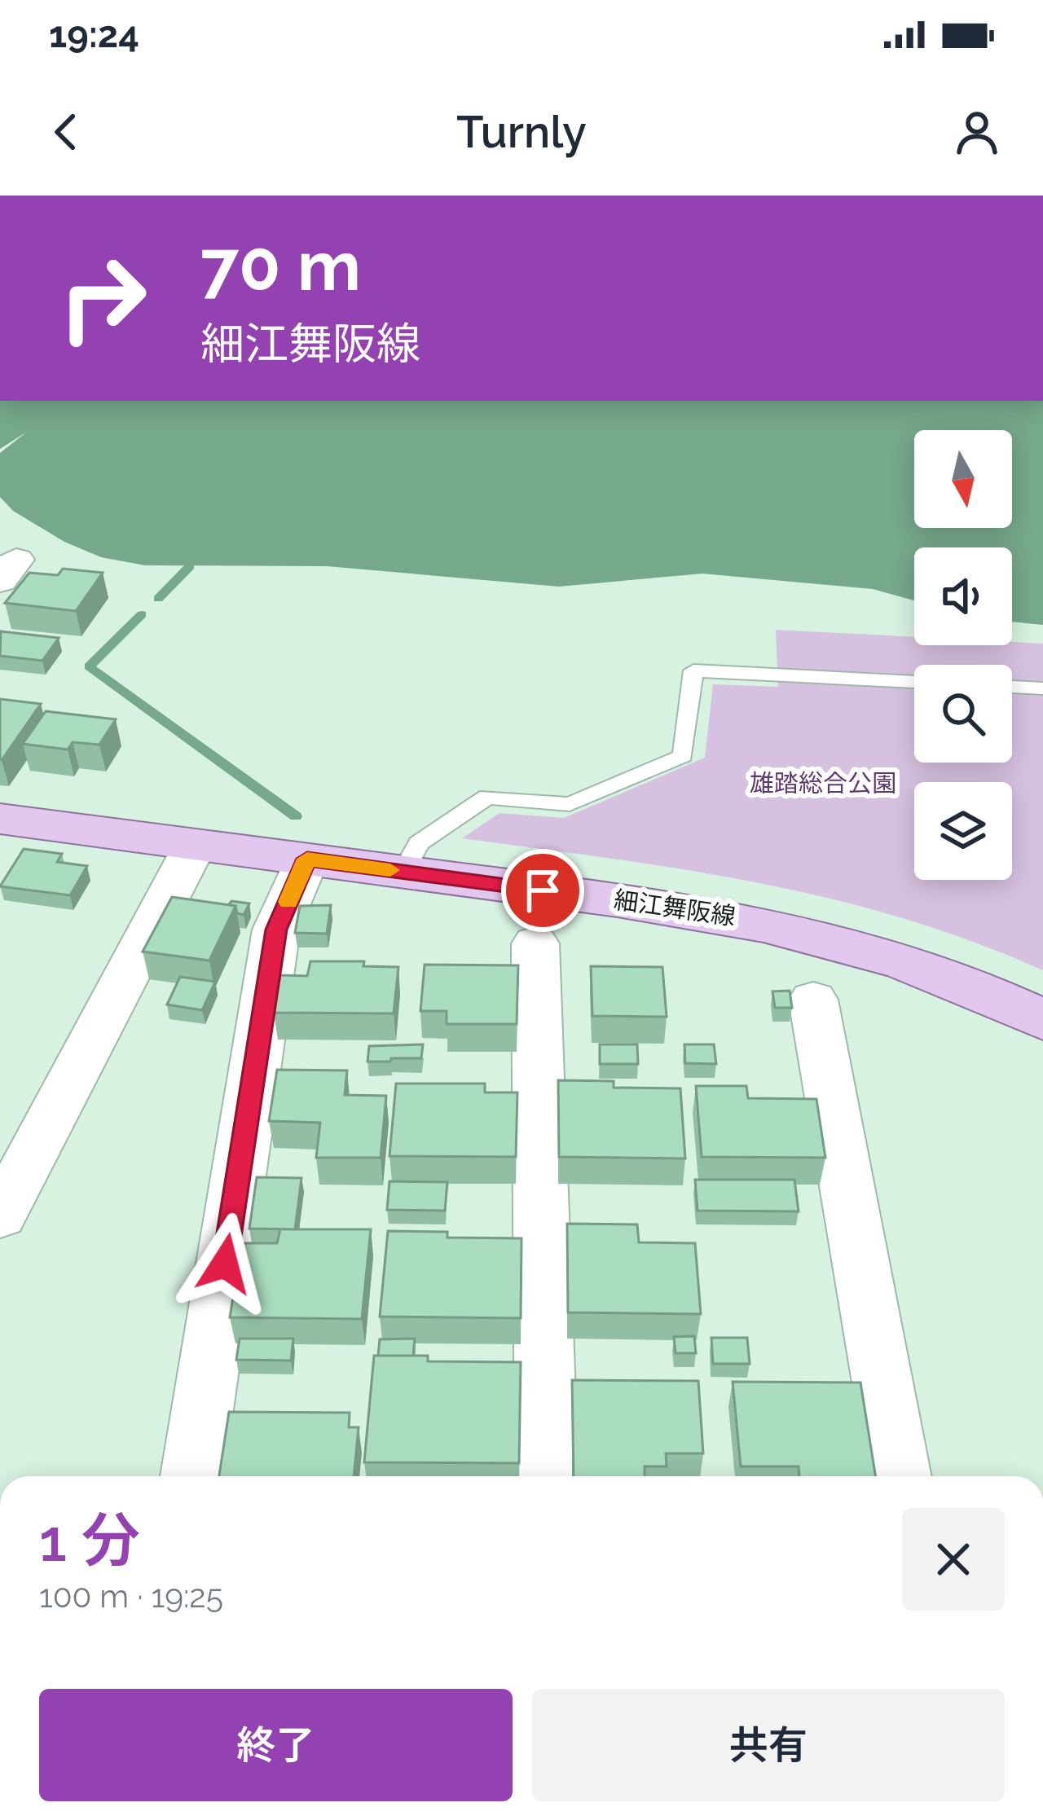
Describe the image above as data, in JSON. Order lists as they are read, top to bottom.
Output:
{
  "streets": {
    "main road": ["細江舞阪線"]
  },
  "parks": ["雄踏総合公園"],
  "north": "bottom",
  "page": {
    "status": "19:24",
    "header": "Turnly",
    "turn": ["70 m", "細江舞阪線"],
    "heading": ["1 分", "100 m · 19:25"],
    "buttons": ["終了", "共有"]
  }
}
